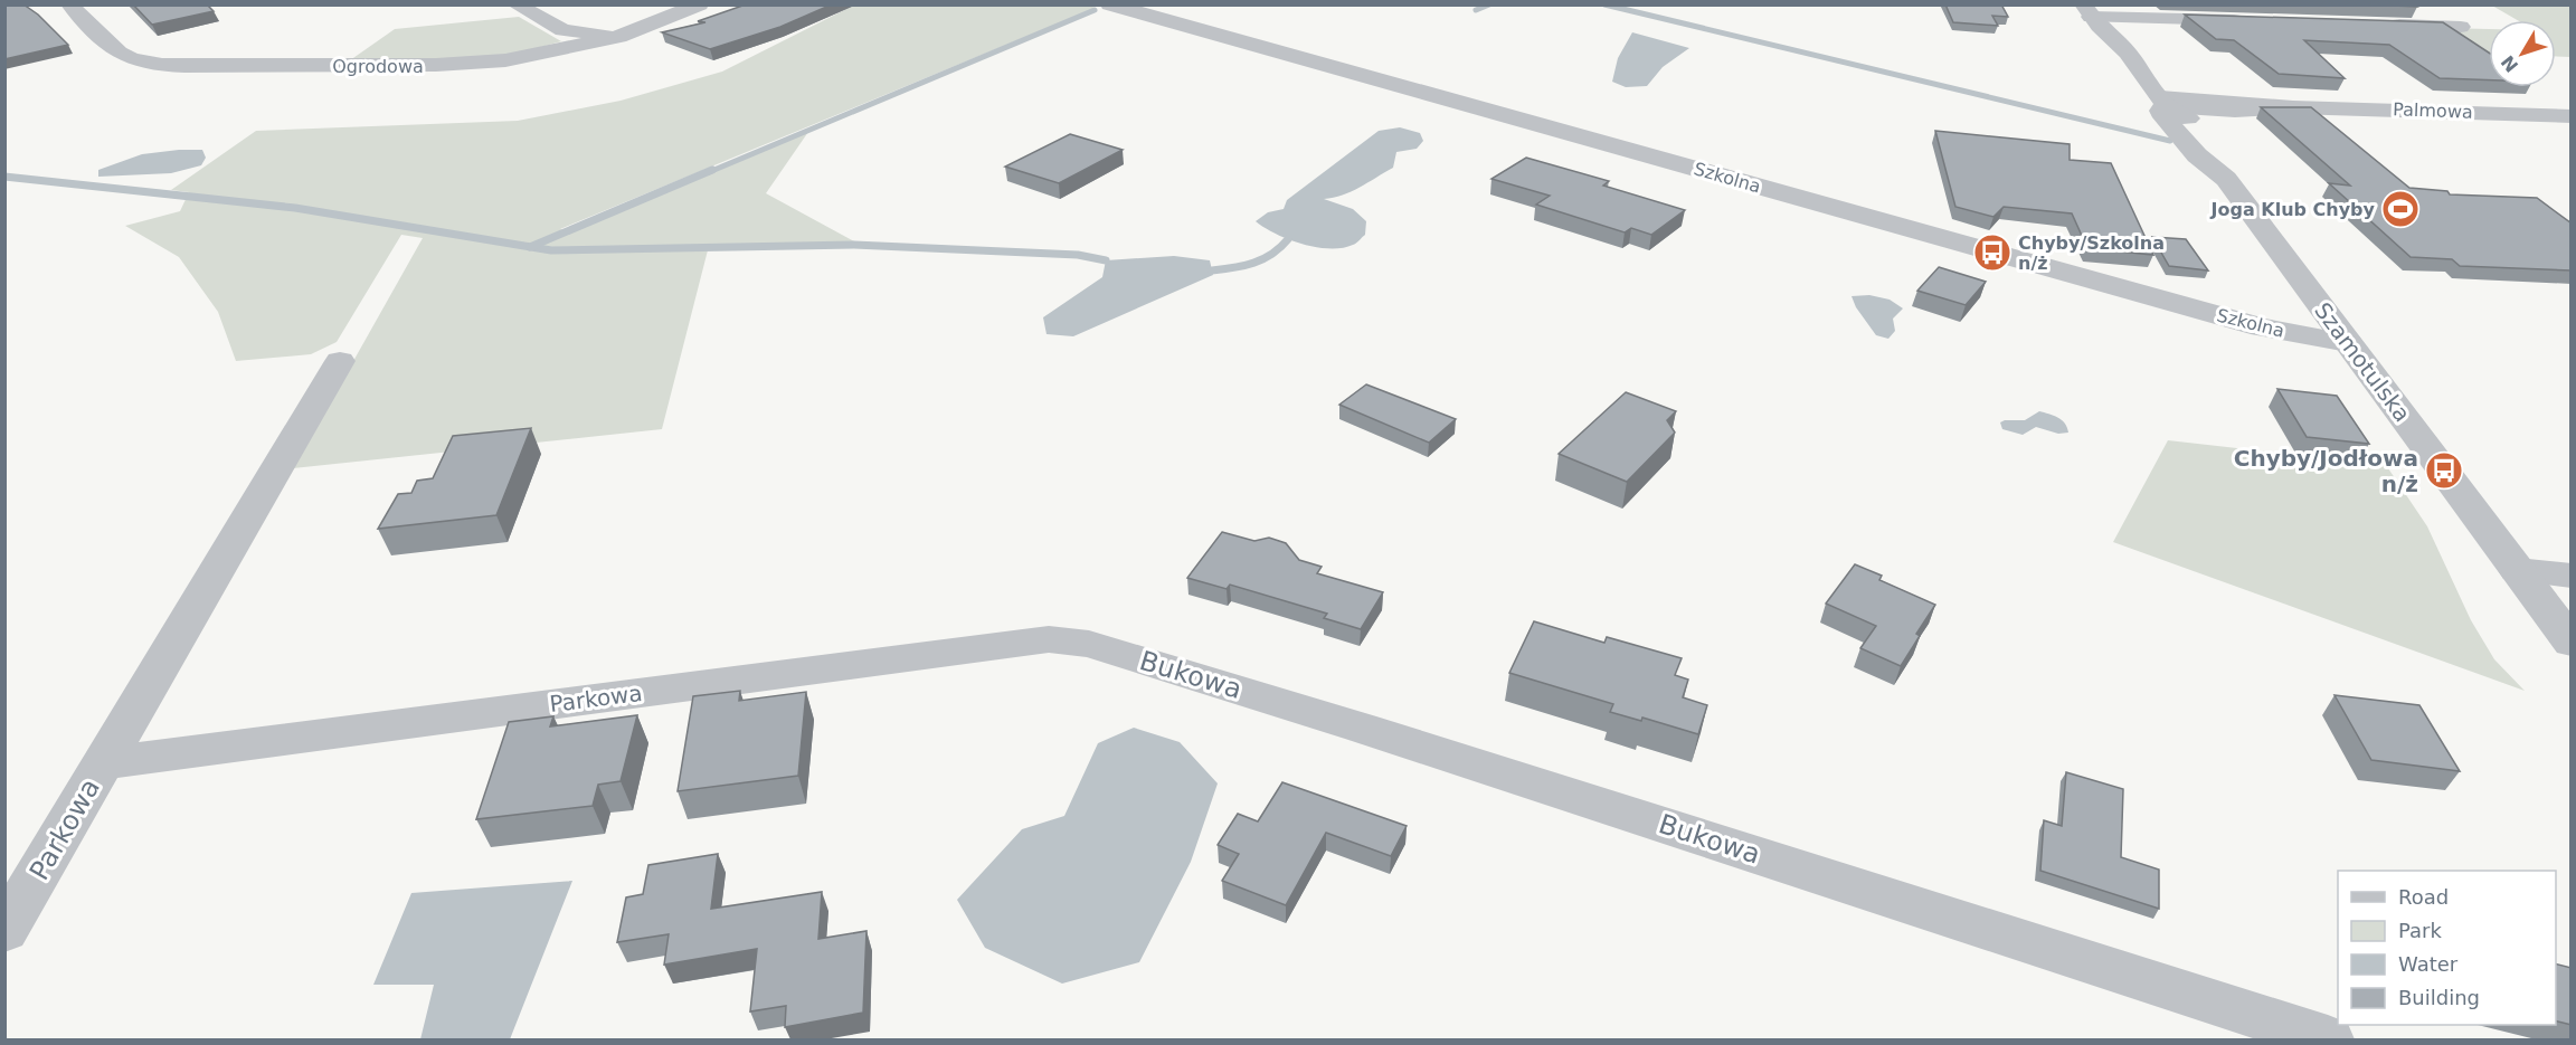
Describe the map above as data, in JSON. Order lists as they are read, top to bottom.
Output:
{
  "streets": {
    "street": [
      "Ogrodowa",
      "Palmowa",
      "Szkolna",
      "Szamotulska",
      "Bukowa",
      "Parkowa"
    ]
  },
  "crossings": [
    ["Palmowa", "Szamotulska"],
    ["Szkolna", "Szamotulska"],
    ["Bukowa", "Parkowa"]
  ],
  "places": {
    "sports": ["Joga Klub Chyby"],
    "bus stop": ["Chyby/Szkolna n/ż", "Chyby/Jodłowa n/ż"]
  },
  "legend": [
    "Road",
    "Park",
    "Water",
    "Building"
  ],
  "north": "bottom left"
}
